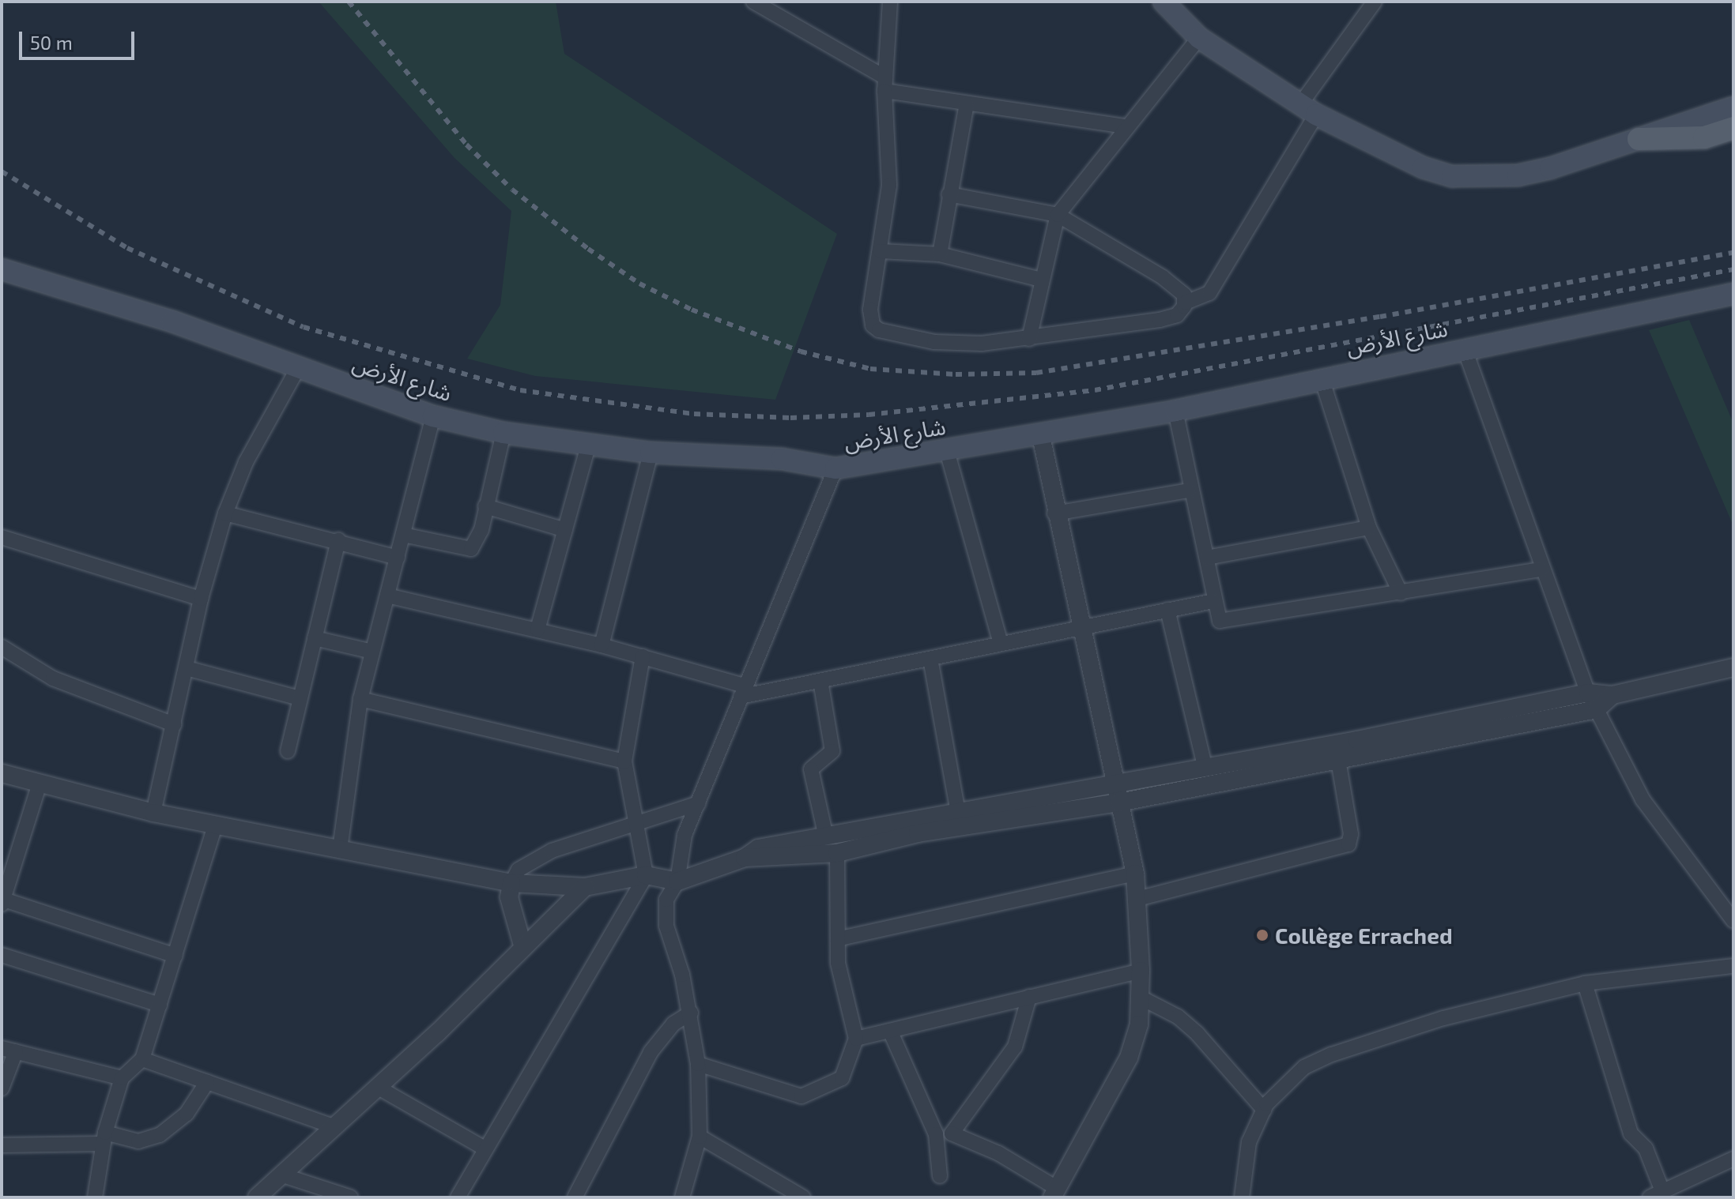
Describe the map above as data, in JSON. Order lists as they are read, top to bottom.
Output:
{
  "streets": {
    "main road": ["شارع الأرض"]
  },
  "places": ["Collège Errached"],
  "scale_bar": "50 m"
}
